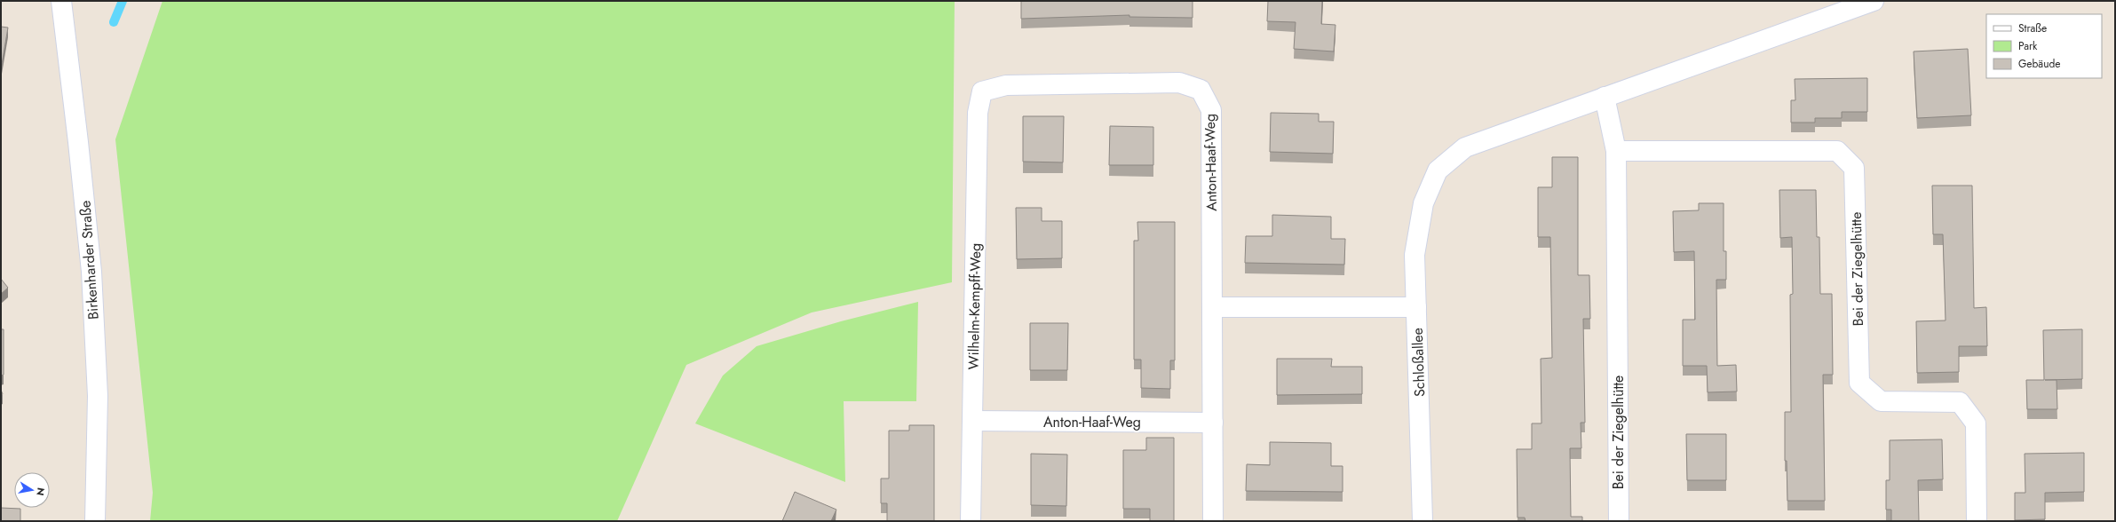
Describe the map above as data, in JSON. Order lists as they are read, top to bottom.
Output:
{
  "streets": {
    "street": [
      "Anton-Haaf-Weg",
      "Birkenharder Straße",
      "Bei der Ziegelhütte",
      "Wilhelm-Kempff-Weg",
      "Schloßallee"
    ]
  },
  "crossings": [
    ["Anton-Haaf-Weg", "Wilhelm-Kempff-Weg"],
    ["Bei der Ziegelhütte", "Schloßallee"]
  ],
  "legend": ["Straße", "Park", "Gebäude"],
  "north": "right"
}
